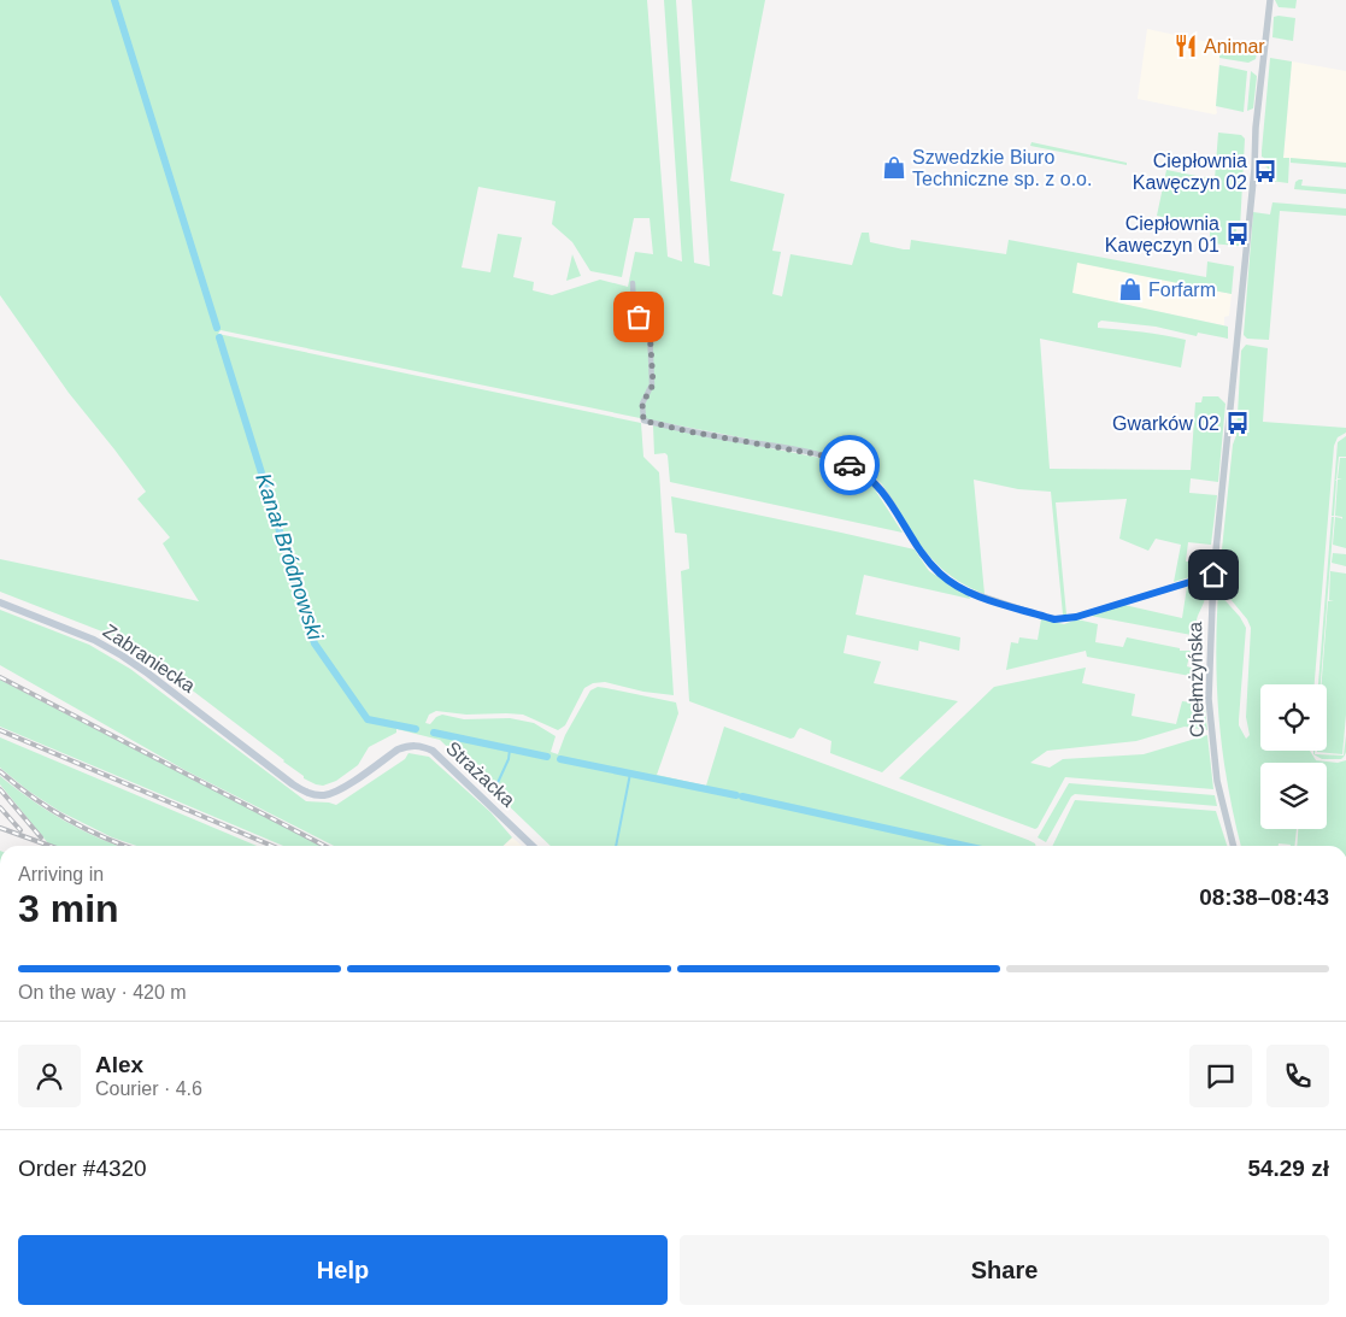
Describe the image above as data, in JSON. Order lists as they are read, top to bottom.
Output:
{
  "streets": {
    "main road": ["Zabraniecka", "Strażacka"],
    "street": ["Chełmżyńska"]
  },
  "crossings": [
    ["Zabraniecka", "Strażacka"]
  ],
  "water": ["Kanał Bródnowski"],
  "places": {
    "restaurant": ["Animar"],
    "shop": ["Szwedzkie Biuro Techniczne sp. z o.o.", "Forfarm"],
    "bus stop": ["Ciepłownia Kawęczyn 02", "Ciepłownia Kawęczyn 01", "Gwarków 02"]
  },
  "page": {
    "heading": ["3 min", "Arriving in", "08:38–08:43"],
    "panel": [
      "Alex",
      "Courier · 4.6",
      "Order #4320",
      "54.29 zł"
    ],
    "bar": "On the way · 420 m",
    "buttons": ["Help", "Share"]
  }
}
